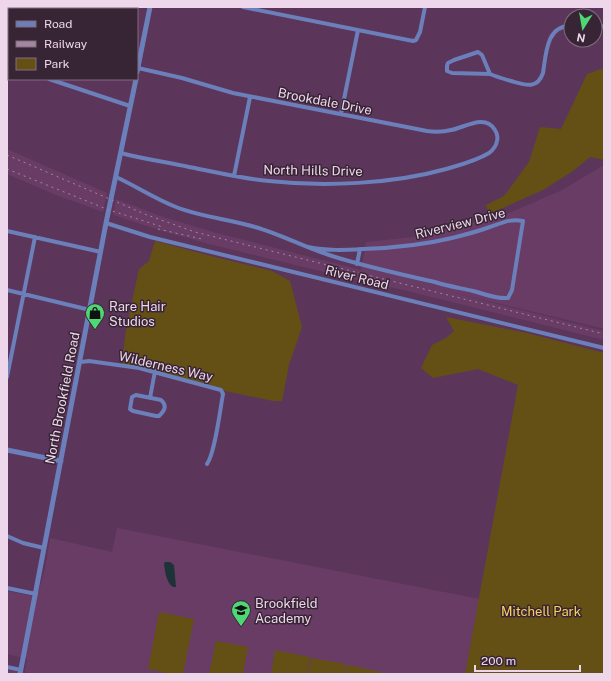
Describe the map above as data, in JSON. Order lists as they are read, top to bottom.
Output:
{
  "streets": {
    "street": [
      "Brookdale Drive",
      "North Hills Drive",
      "Riverview Drive",
      "River Road",
      "Wilderness Way",
      "North Brookfield Road"
    ]
  },
  "crossings": [
    ["Brookdale Drive", "North Hills Drive"],
    ["North Hills Drive", "North Brookfield Road"],
    ["Riverview Drive", "North Brookfield Road"],
    ["River Road", "North Brookfield Road"],
    ["Wilderness Way", "North Brookfield Road"]
  ],
  "parks": ["Mitchell Park"],
  "places": {
    "shop": ["Rare Hair Studios"],
    "school or university": ["Brookfield Academy"]
  },
  "legend": ["Road", "Railway", "Park"],
  "scale_bar": "200 m",
  "north": "bottom"
}
